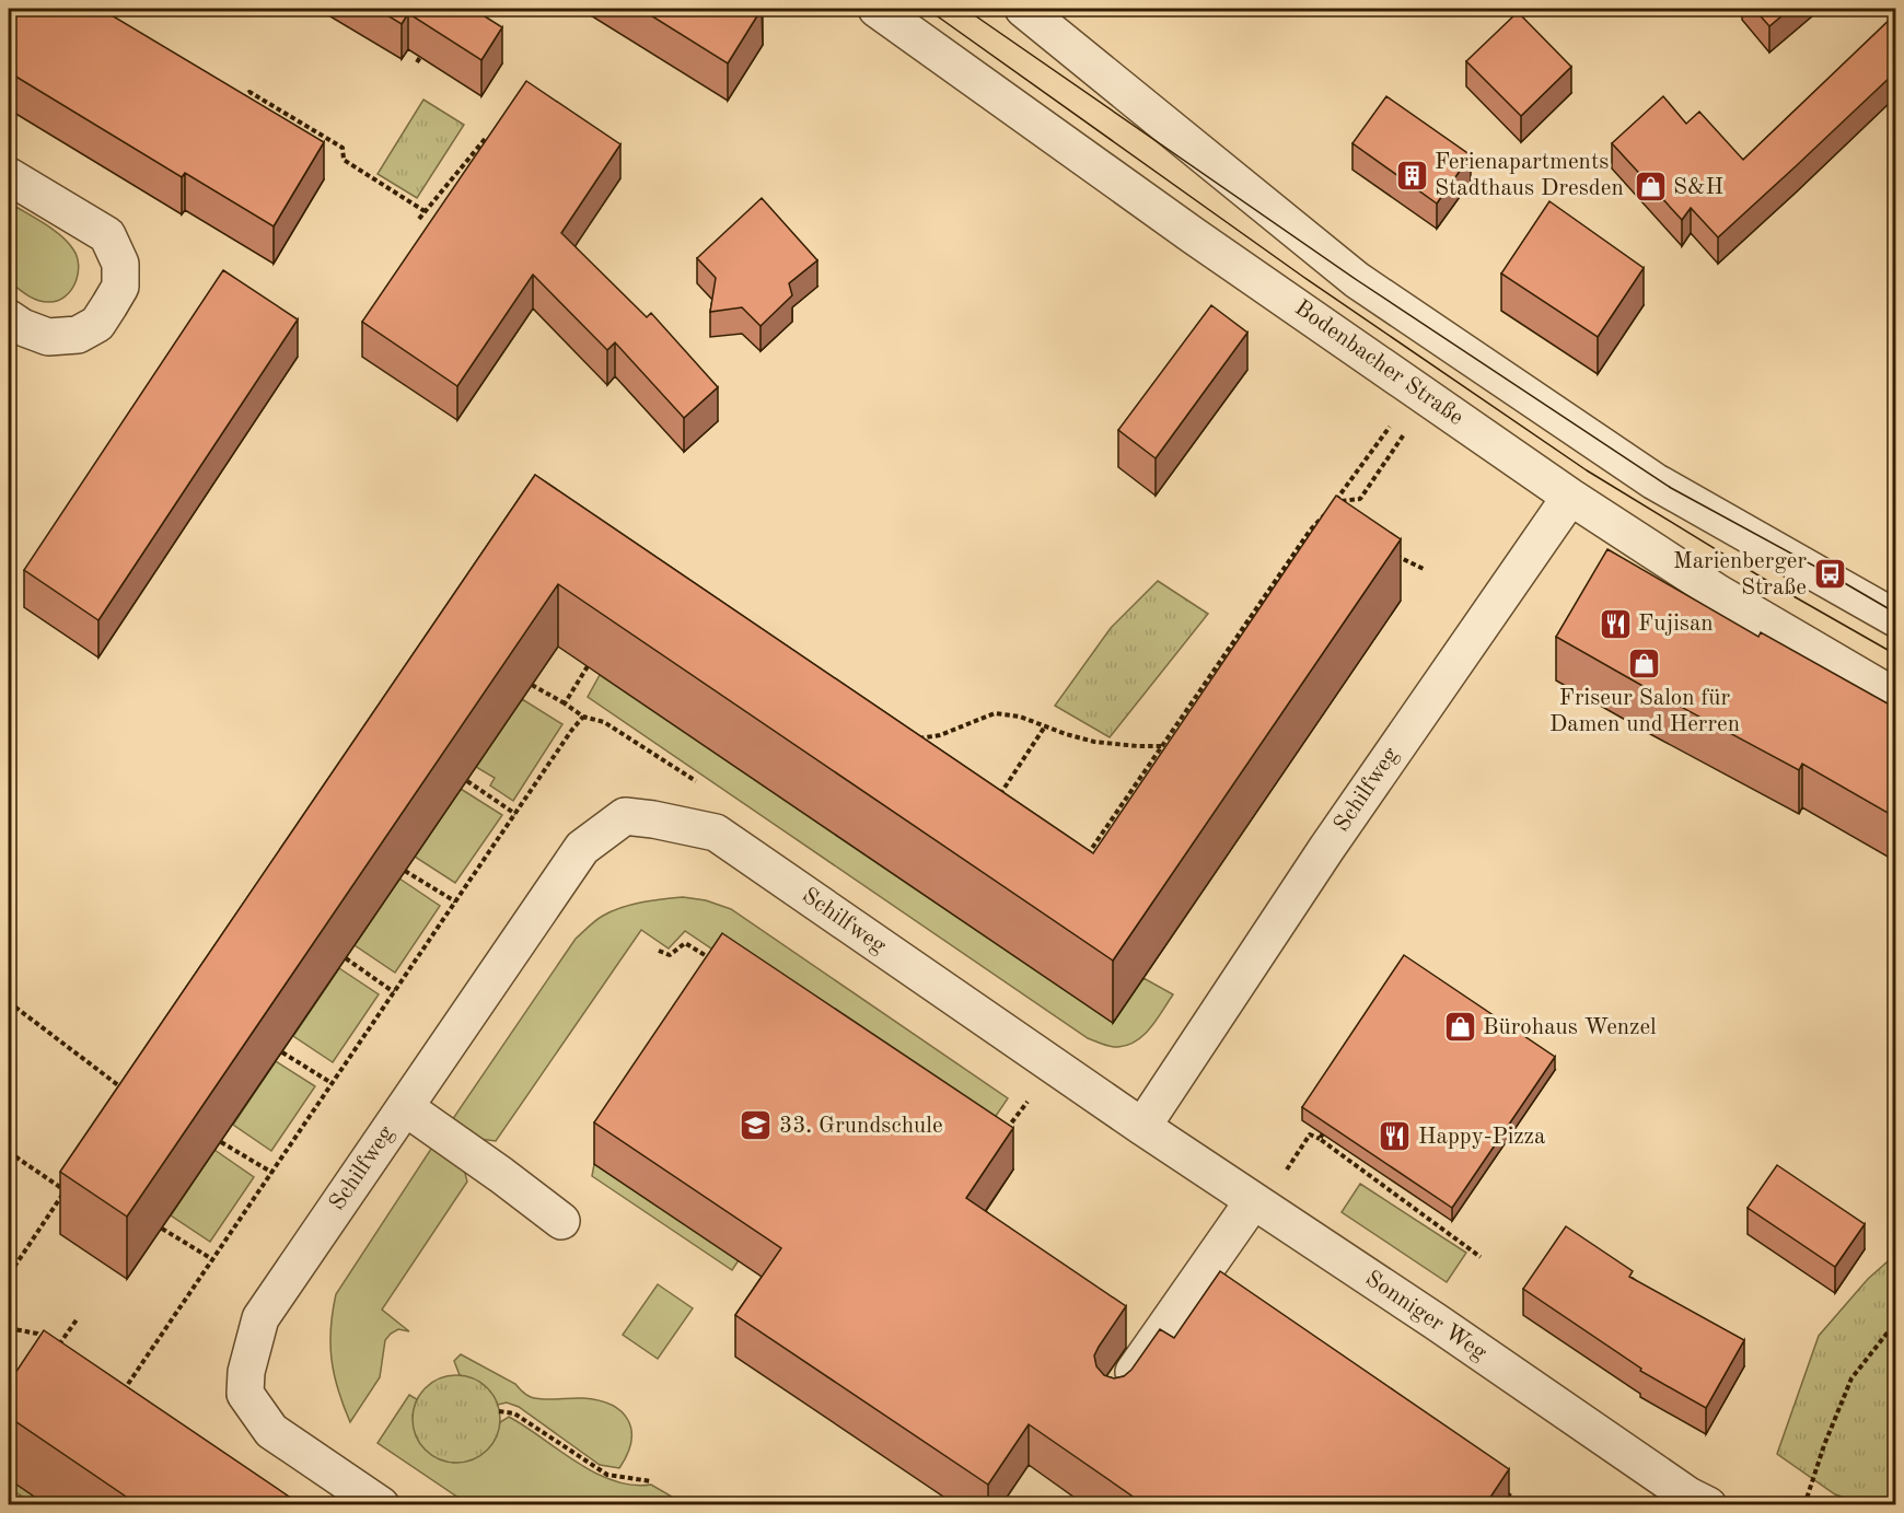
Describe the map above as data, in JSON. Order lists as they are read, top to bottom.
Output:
{
  "streets": {
    "street": ["Bodenbacher Straße", "Schilfweg", "Sonniger Weg"]
  },
  "crossings": [
    ["Bodenbacher Straße", "Schilfweg"],
    ["Schilfweg", "Sonniger Weg"]
  ],
  "places": {
    "building": ["Ferienapartments Stadthaus Dresden"],
    "shop": ["S&H", "Friseur Salon für Damen und Herren", "Bürohaus Wenzel"],
    "bus stop": ["Marienberger Straße"],
    "restaurant": ["Fujisan", "Happy-Pizza"],
    "school or university": ["33. Grundschule"]
  }
}
